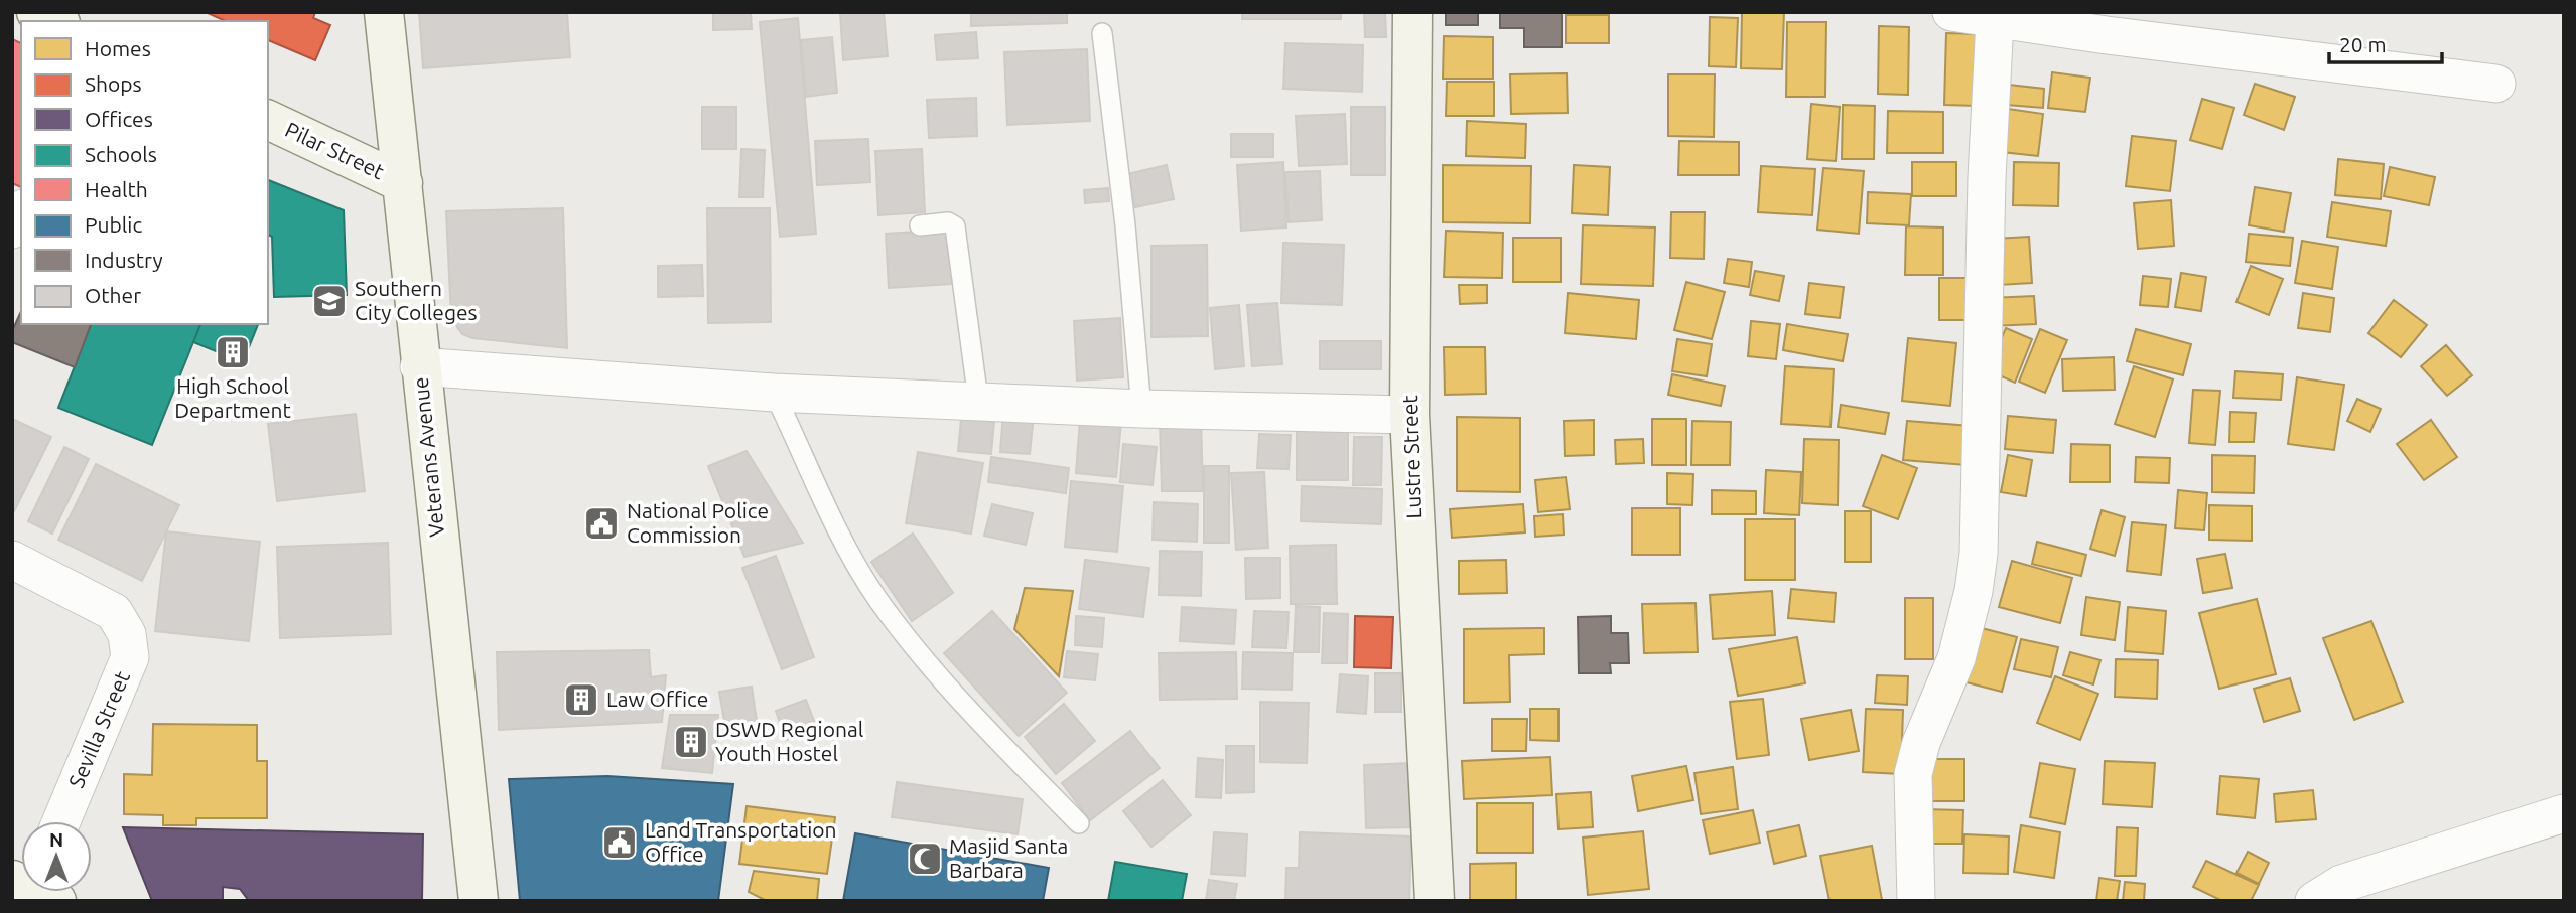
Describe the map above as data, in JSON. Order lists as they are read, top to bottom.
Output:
{
  "streets": {
    "street": [
      "Pilar Street",
      "Veterans Avenue",
      "Lustre Street",
      "Sevilla Street"
    ]
  },
  "crossings": [
    ["Pilar Street", "Veterans Avenue"]
  ],
  "places": {
    "school or university": ["Southern City Colleges"],
    "building": ["High School Department", "Law Office", "DSWD Regional Youth Hostel"],
    "public building": ["National Police Commission", "Land Transportation Office"],
    "mosque": ["Masjid Santa Barbara"]
  },
  "legend": [
    "Homes",
    "Shops",
    "Offices",
    "Schools",
    "Health",
    "Public",
    "Industry",
    "Other"
  ],
  "scale_bar": "20 m",
  "north": "top"
}
